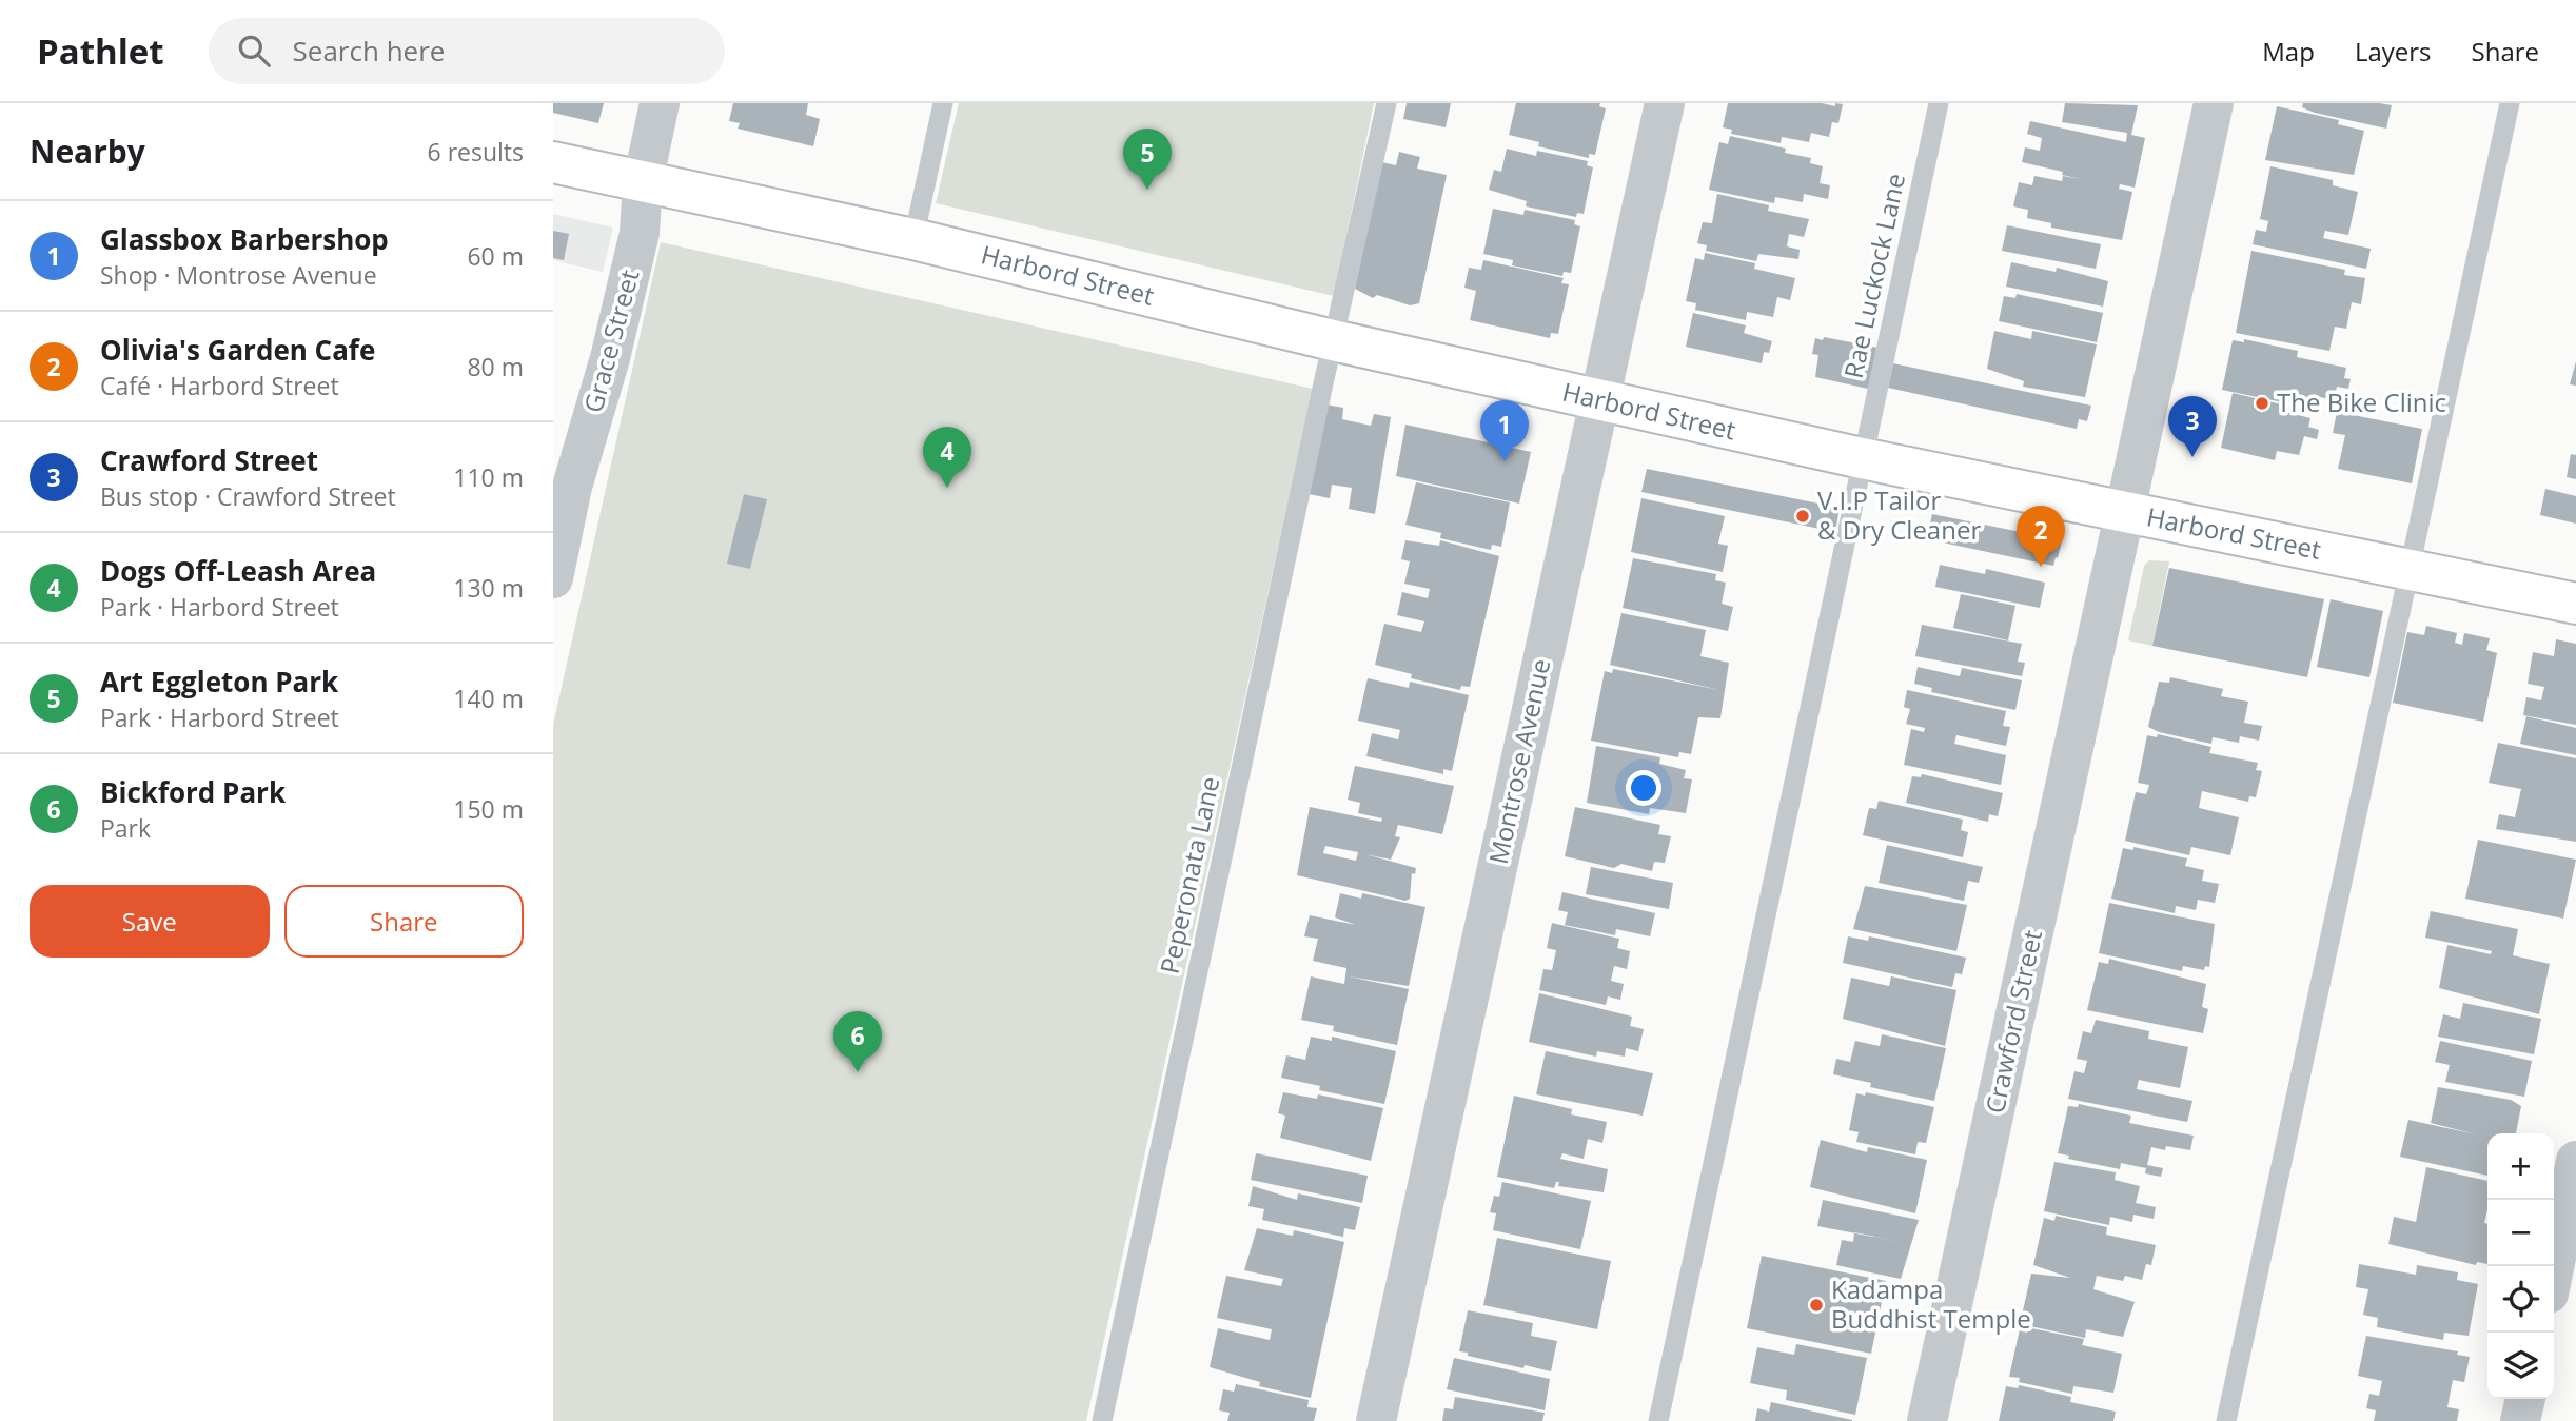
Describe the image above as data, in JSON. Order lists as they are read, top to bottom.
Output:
{
  "streets": {
    "street": [
      "Harbord Street",
      "Grace Street",
      "Montrose Avenue",
      "Crawford Street"
    ],
    "lane": ["Rae Luckock Lane", "Peperonata Lane"]
  },
  "crossings": [
    ["Harbord Street", "Rae Luckock Lane"],
    ["Harbord Street", "Grace Street"],
    ["Harbord Street", "Montrose Avenue"],
    ["Harbord Street", "Peperonata Lane"],
    ["Harbord Street", "Crawford Street"]
  ],
  "places": ["The Bike Clinic", "V.I.P Tailor & Dry Cleaner", "Kadampa Buddhist Temple"],
  "page": {
    "header": "Pathlet",
    "search": "Search here",
    "nav": ["Map", "Layers", "Share"],
    "heading": ["Nearby", "6 results"],
    "pins": [
      "5",
      "3",
      "1",
      "4",
      "2",
      "6"
    ],
    "list": [
      {
        "mark": "1",
        "name": "Glassbox Barbershop",
        "note": "Shop · Montrose Avenue",
        "value": "60 m"
      },
      {
        "mark": "2",
        "name": "Olivia's Garden Cafe",
        "note": "Café · Harbord Street",
        "value": "80 m"
      },
      {
        "mark": "3",
        "name": "Crawford Street",
        "note": "Bus stop · Crawford Street",
        "value": "110 m"
      },
      {
        "mark": "4",
        "name": "Dogs Off-Leash Area",
        "note": "Park · Harbord Street",
        "value": "130 m"
      },
      {
        "mark": "5",
        "name": "Art Eggleton Park",
        "note": "Park · Harbord Street",
        "value": "140 m"
      },
      {
        "mark": "6",
        "name": "Bickford Park",
        "note": "Park",
        "value": "150 m"
      }
    ],
    "buttons": ["Save", "Share"],
    "map_buttons": ["+", "−"]
  }
}
